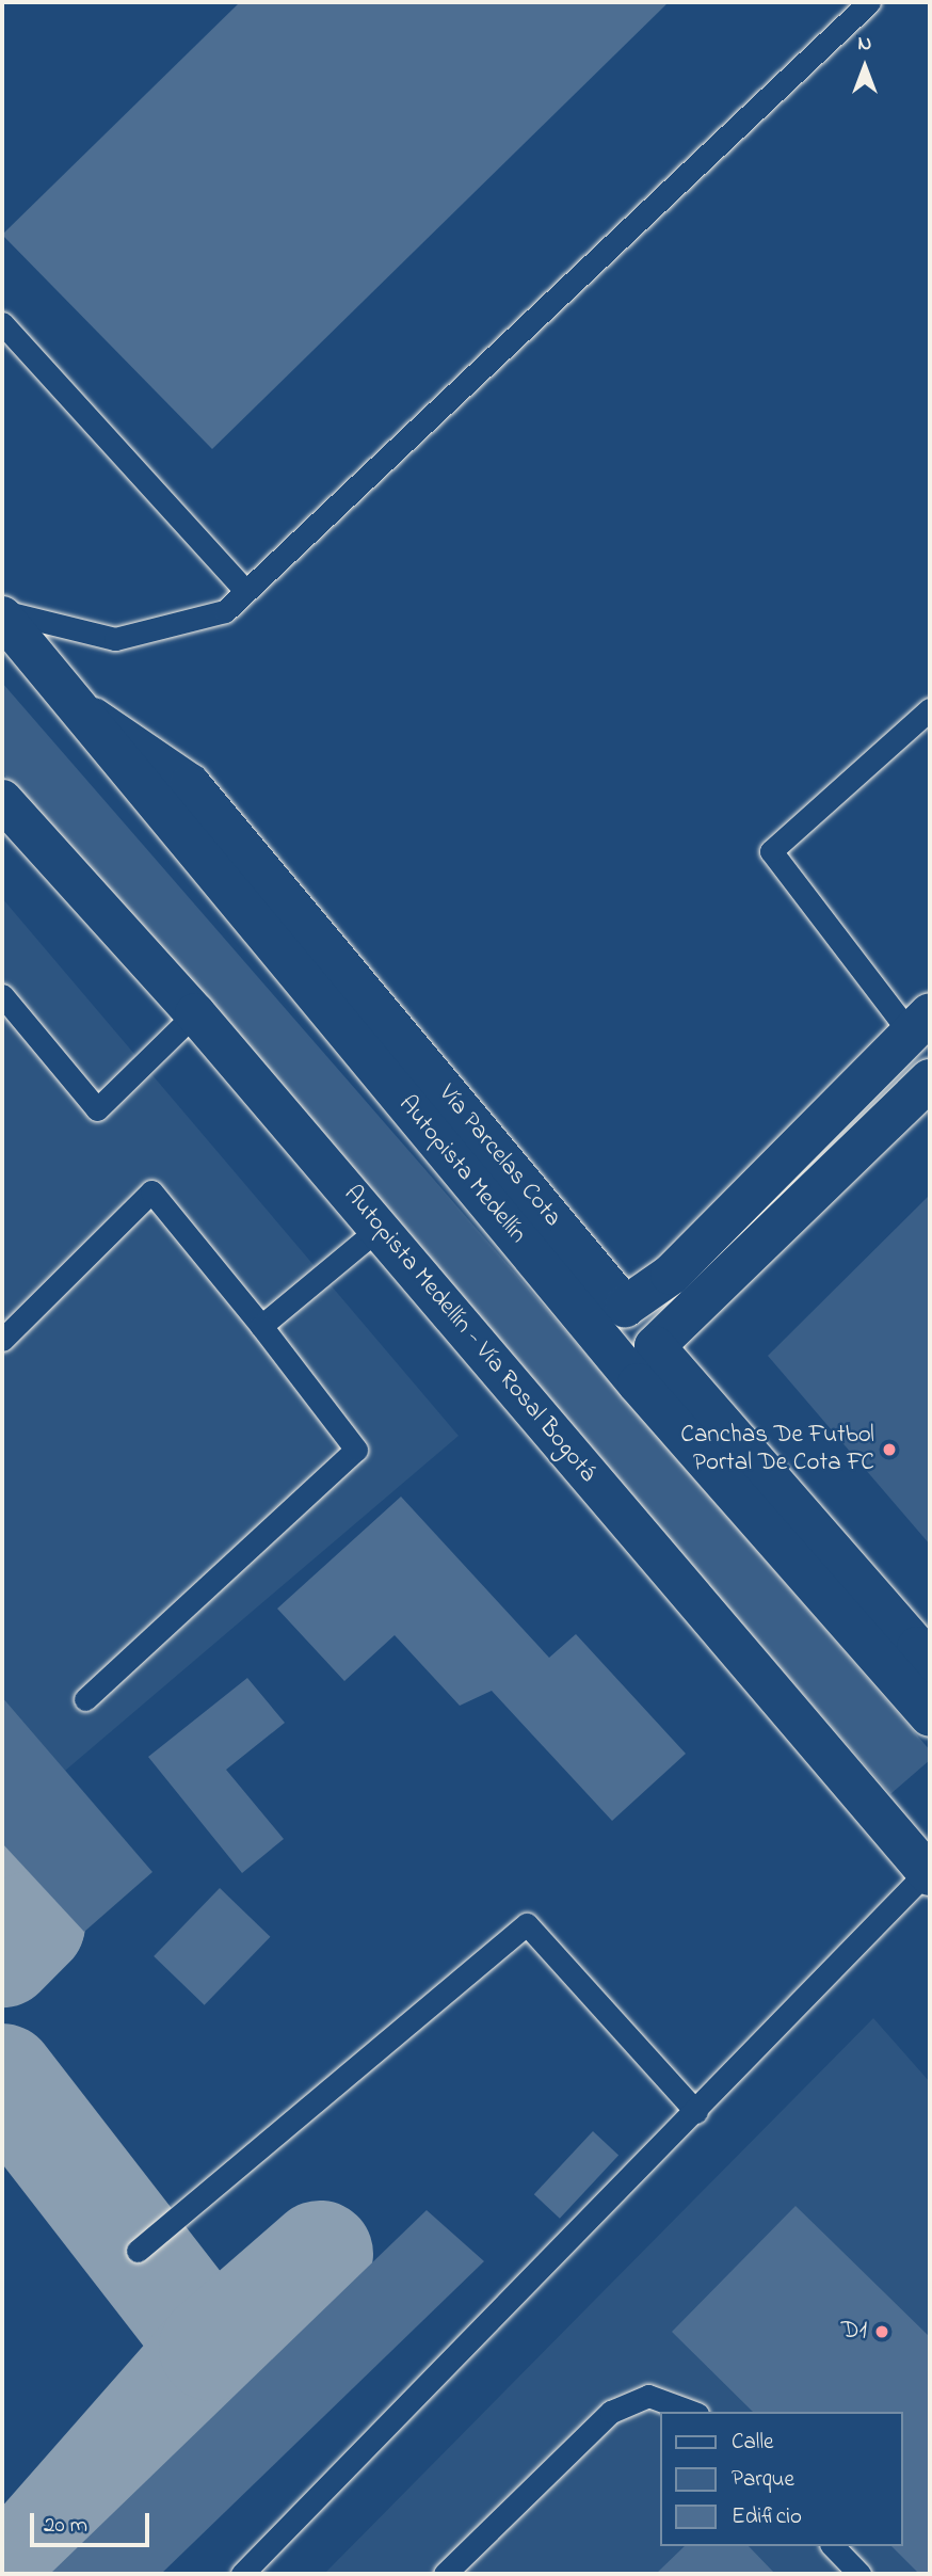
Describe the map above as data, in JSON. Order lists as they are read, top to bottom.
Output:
{
  "streets": {
    "main road": ["Vía Parcelas Cota", "Autopista Medellín", "Autopista Medellín - Vía Rosal Bogotá"]
  },
  "crossings": [
    ["Vía Parcelas Cota", "Autopista Medellín"]
  ],
  "places": ["Canchas De Futbol Portal De Cota FC", "D1"],
  "legend": ["Calle", "Parque", "Edificio"],
  "scale_bar": "20 m",
  "north": "top"
}
